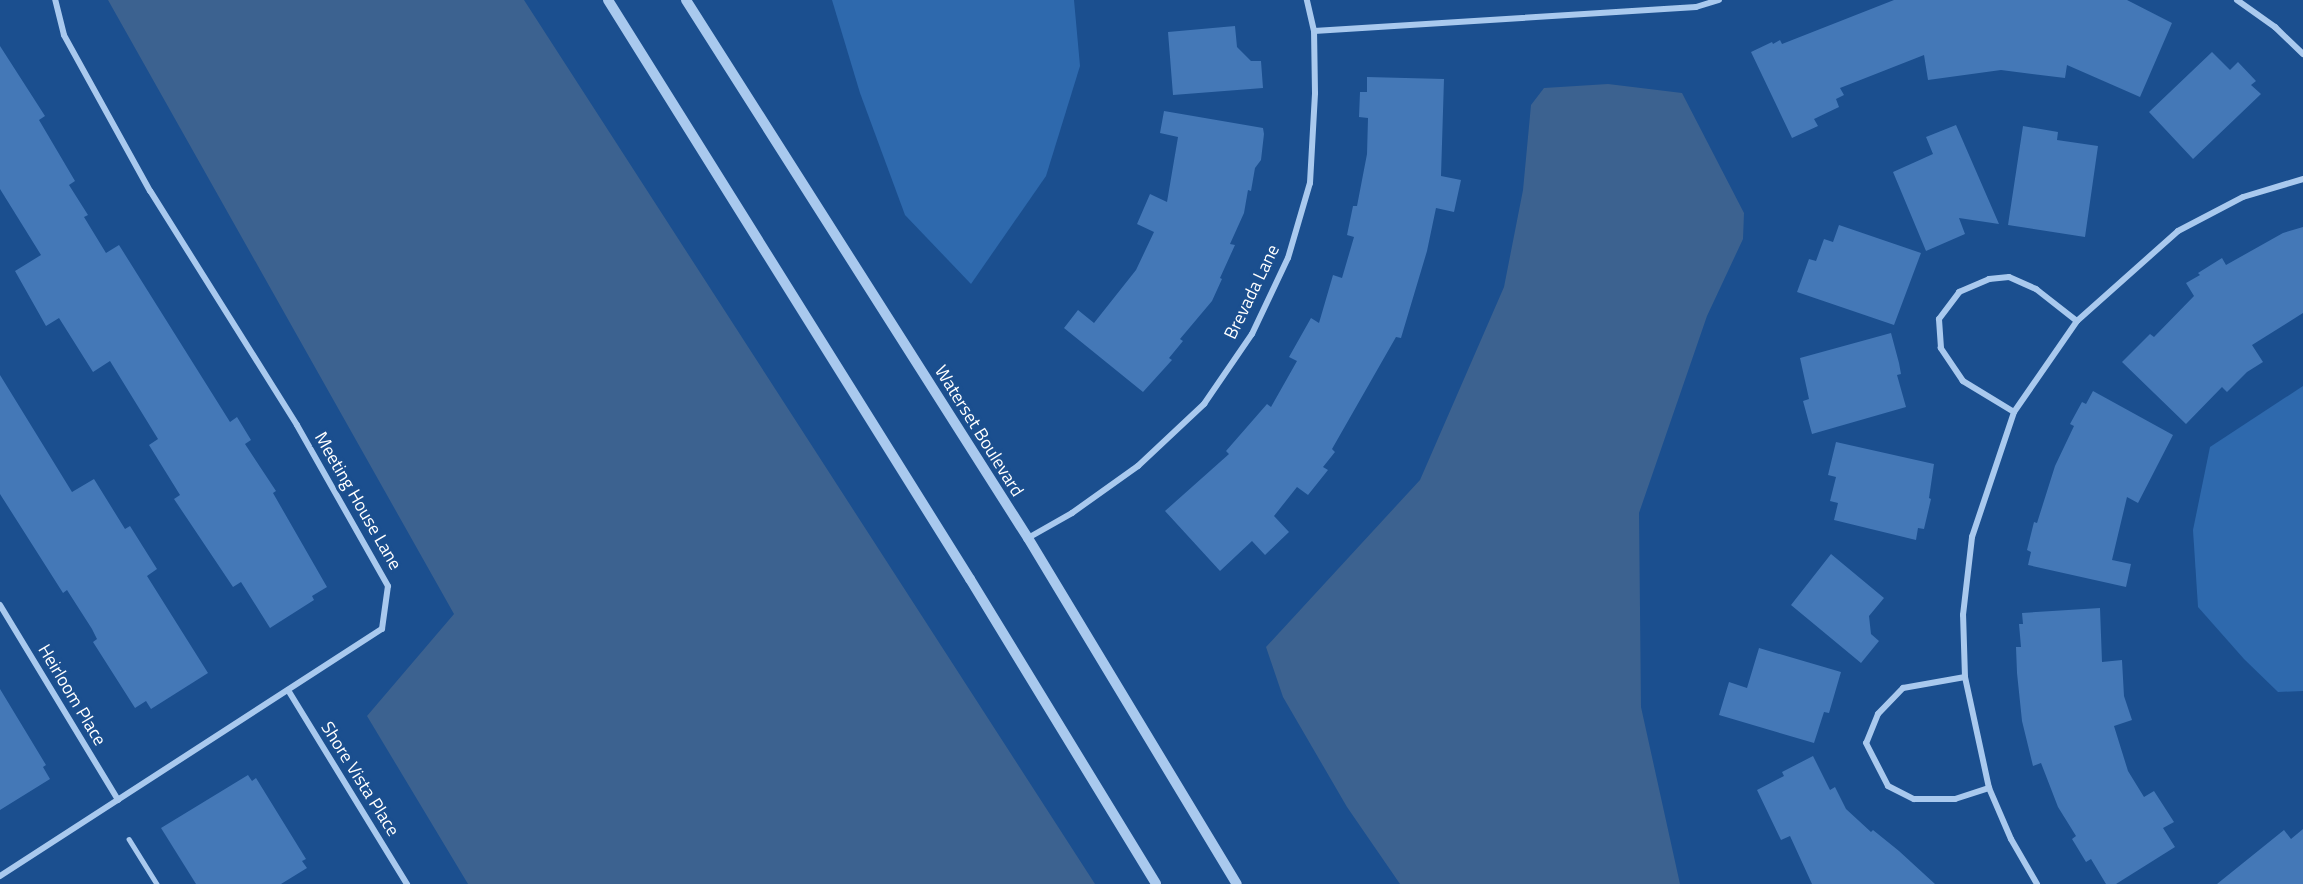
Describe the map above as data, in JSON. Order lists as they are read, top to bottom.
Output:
{
  "streets": {
    "street": [
      "Brevada Lane",
      "Waterset Boulevard",
      "Meeting House Lane",
      "Heirloom Place",
      "Shore Vista Place"
    ]
  },
  "crossings": [
    ["Brevada Lane", "Waterset Boulevard"],
    ["Meeting House Lane", "Heirloom Place"],
    ["Meeting House Lane", "Shore Vista Place"]
  ]
}
